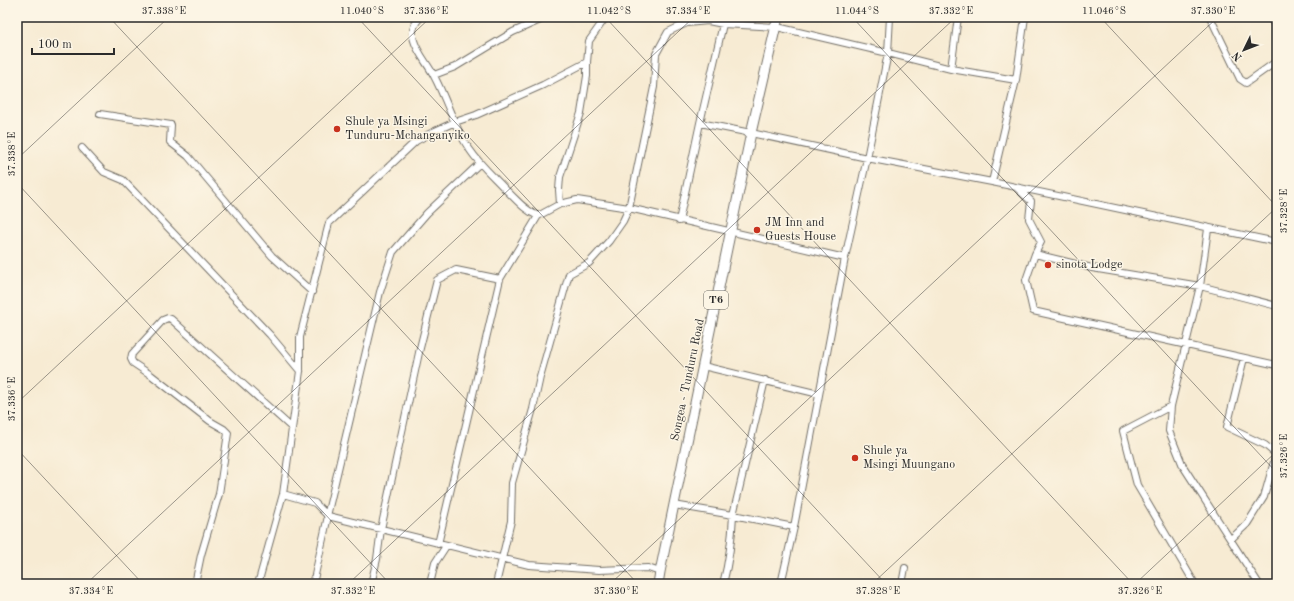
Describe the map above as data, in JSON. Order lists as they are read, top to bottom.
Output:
{
  "streets": {
    "highway": ["T6", "Songea - Tunduru Road"]
  },
  "places": [
    "Shule ya Msingi Tunduru-Mchanganyiko",
    "JM Inn and Guests House",
    "sinota Lodge",
    "Shule ya Msingi Muungano"
  ],
  "scale_bar": "100 m",
  "north": "bottom left",
  "coordinates": [
    "37.338°E",
    "11.040°S",
    "37.336°E",
    "11.042°S",
    "37.334°E",
    "11.044°S",
    "37.332°E",
    "11.046°S",
    "37.330°E",
    "37.328°E",
    "37.326°E"
  ]
}
